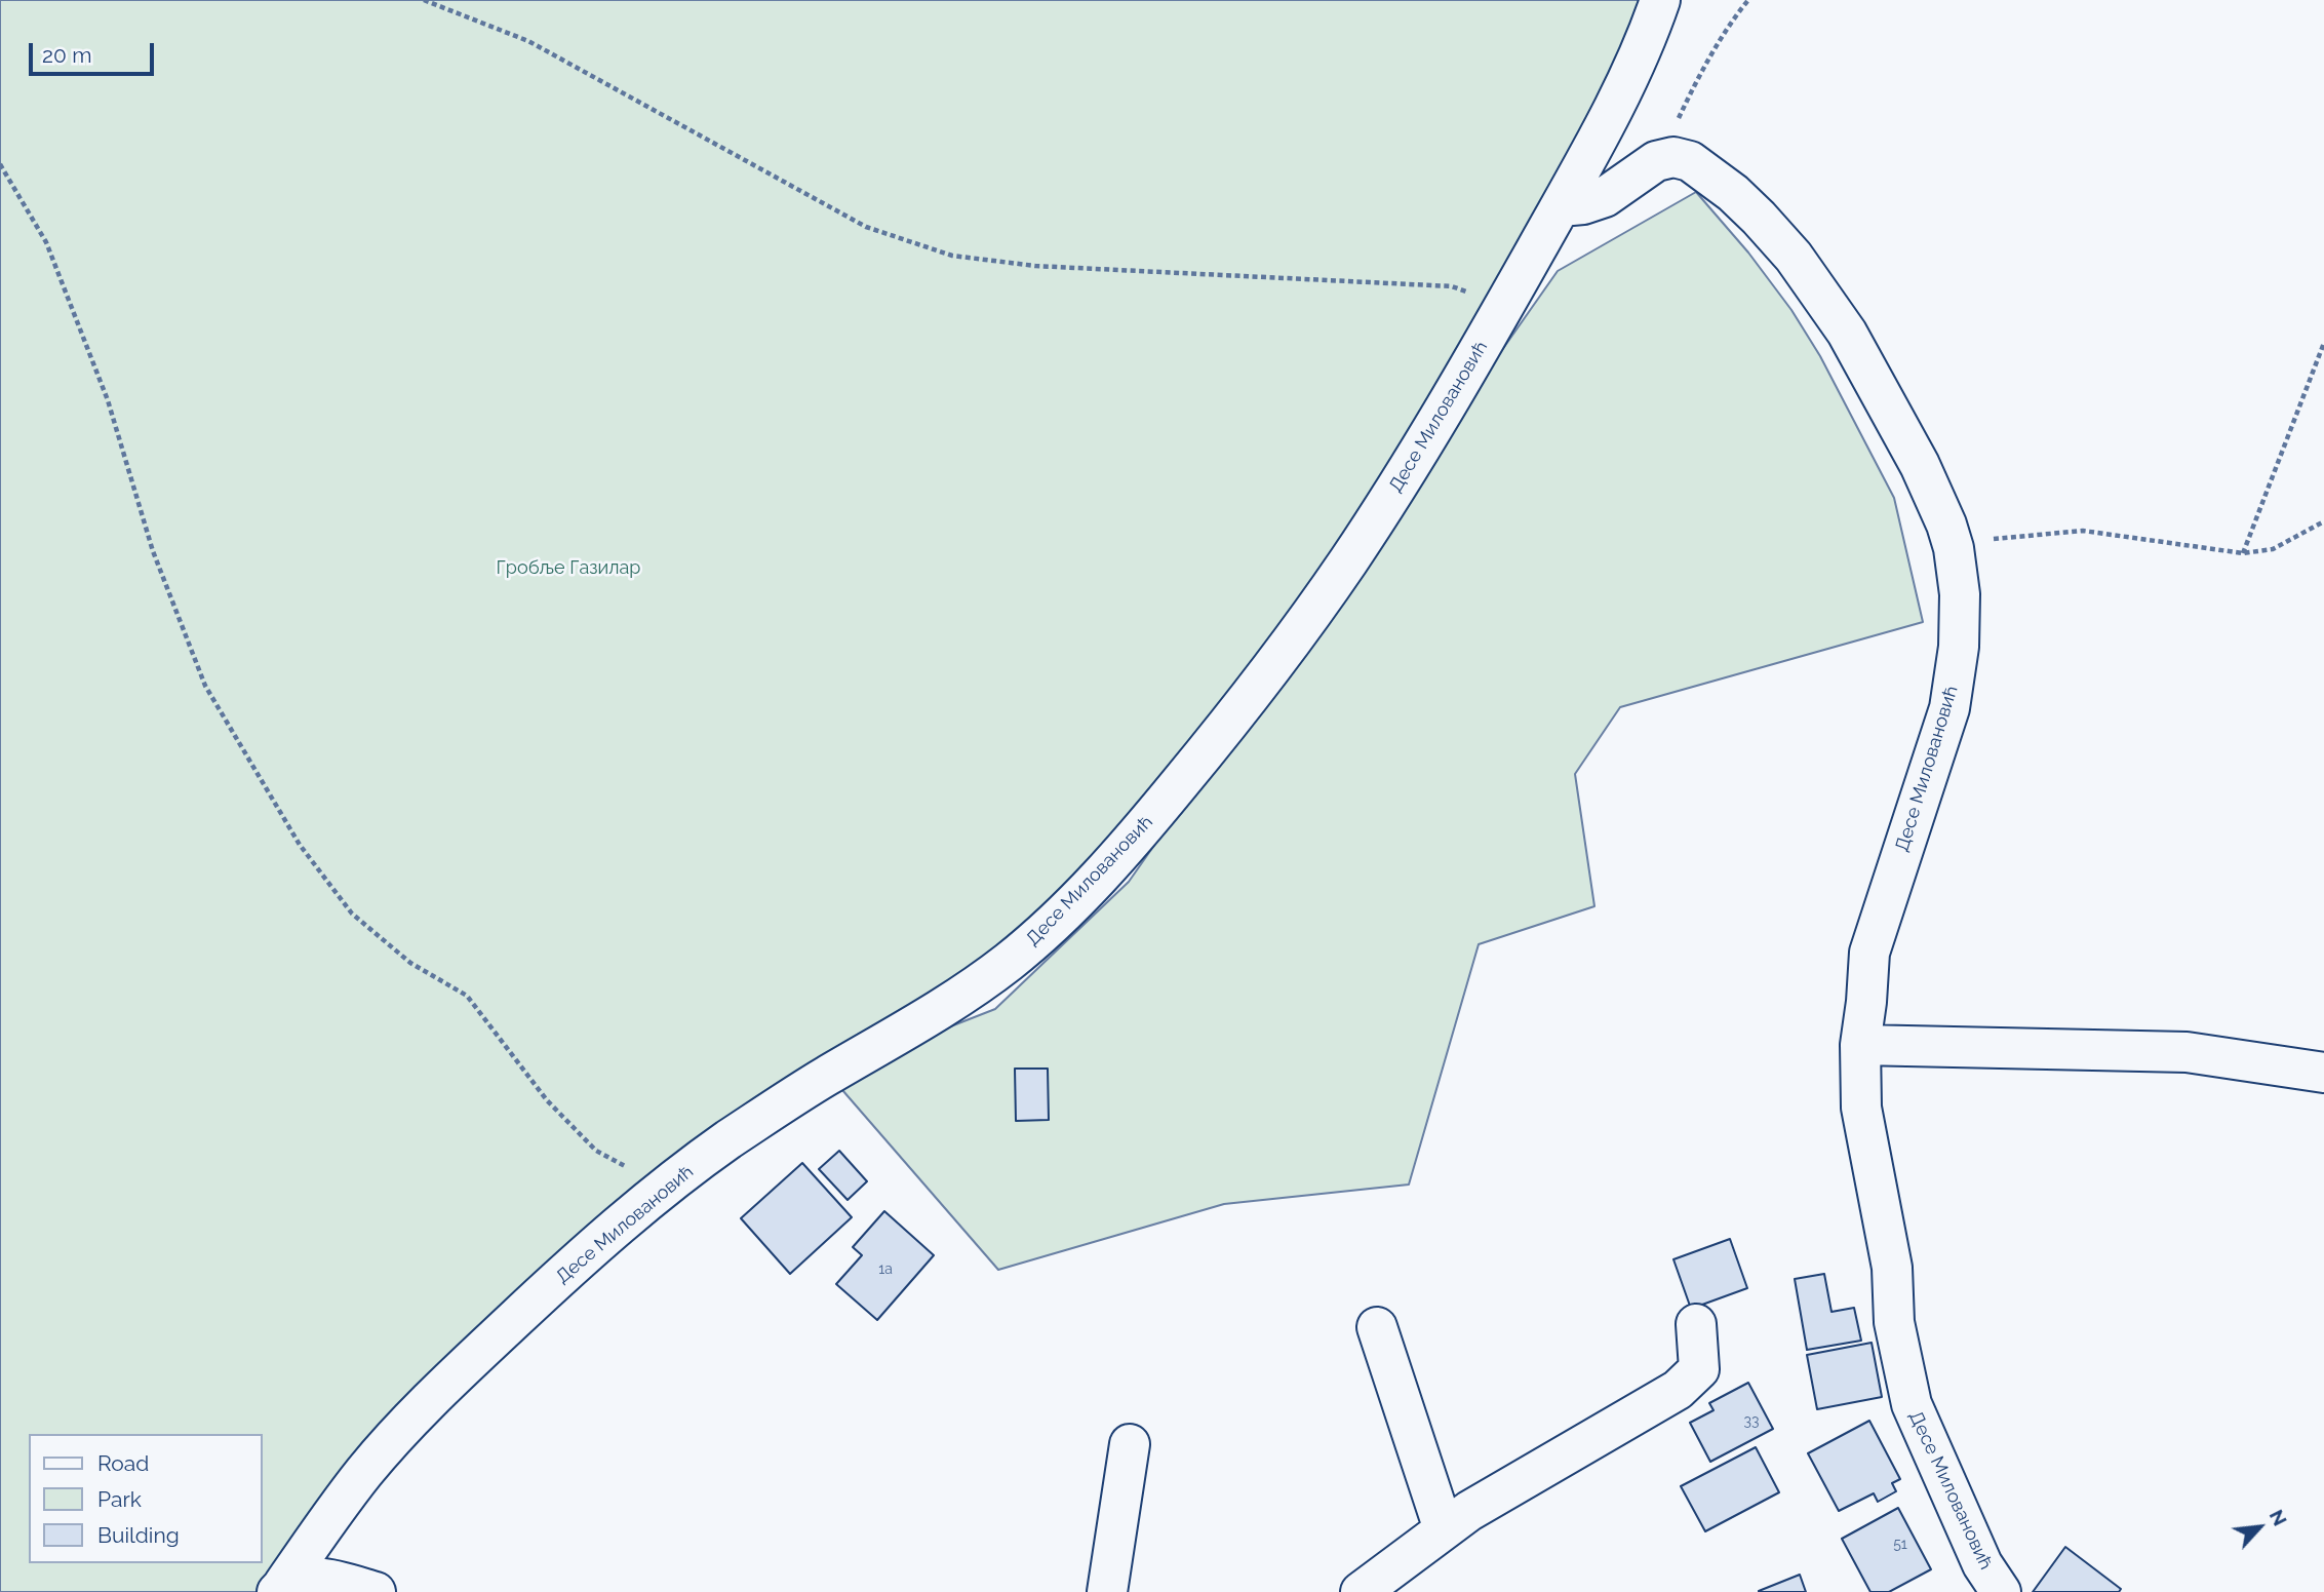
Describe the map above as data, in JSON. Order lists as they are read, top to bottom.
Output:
{
  "streets": {
    "street": ["Десе Миловановић"]
  },
  "parks": ["Гробље Газилар"],
  "house_numbers": ["1a", "33", "51"],
  "legend": ["Road", "Park", "Building"],
  "scale_bar": "20 m",
  "north": "top right"
}
